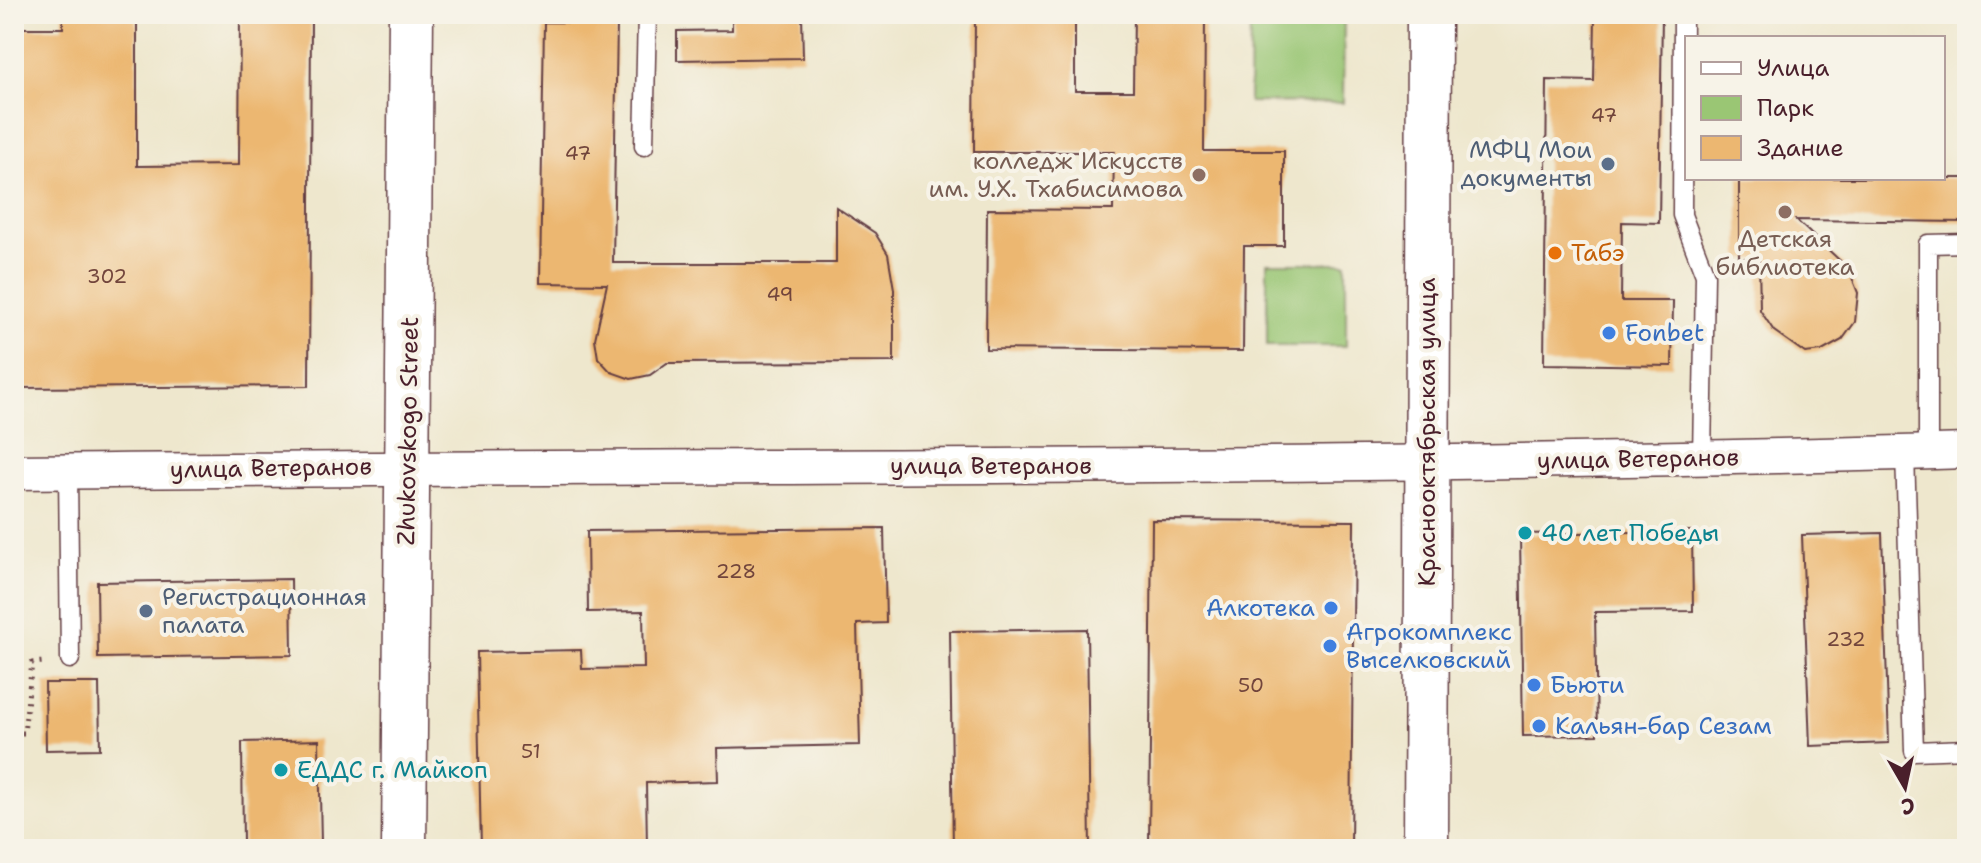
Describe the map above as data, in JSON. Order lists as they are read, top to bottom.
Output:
{
  "streets": {
    "street": ["Zhukovskogo Street", "Краснооктябрьская улица", "улица Ветеранов"]
  },
  "crossings": [
    ["Zhukovskogo Street", "улица Ветеранов"],
    ["Краснооктябрьская улица", "улица Ветеранов"]
  ],
  "places": [
    "МФЦ Мои документы",
    "колледж Искусств им. У.Х. Тхабисимова",
    "Детская библиотека",
    "Табэ",
    "Fonbet",
    "40 лет Победы",
    "Алкотека",
    "Регистрационная палата",
    "Агрокомплекс Выселковский",
    "Бьюти",
    "Кальян-бар Сезам",
    "ЕДДС г. Майкоп"
  ],
  "house_numbers": [
    "47",
    "47",
    "302",
    "49",
    "228",
    "232",
    "50",
    "51"
  ],
  "legend": ["Улица", "Парк", "Здание"],
  "north": "bottom"
}
